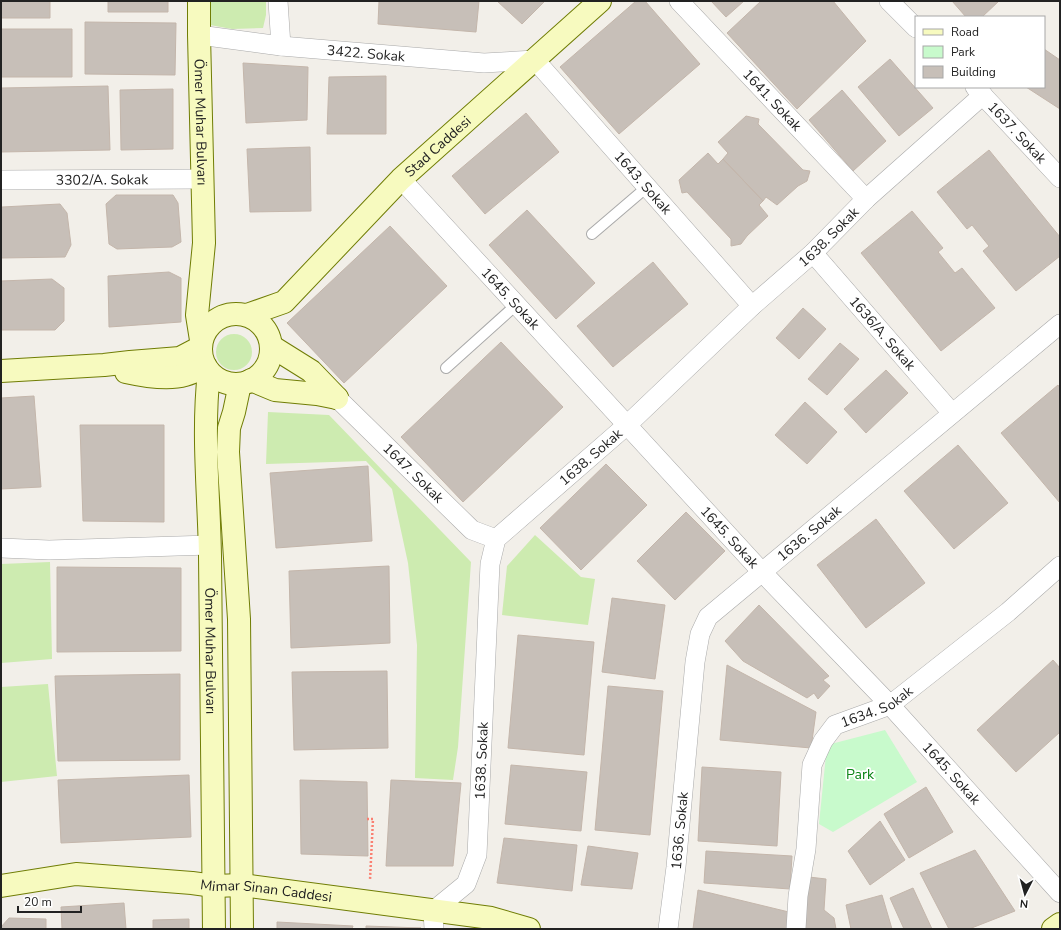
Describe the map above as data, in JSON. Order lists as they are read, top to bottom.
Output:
{
  "streets": {
    "main road": ["Ömer Muhar Bulvarı", "Stad Caddesi", "Mimar Sinan Caddesi"],
    "street": [
      "3422. Sokak",
      "1641. Sokak",
      "1637. Sokak",
      "3302/A. Sokak",
      "1643. Sokak",
      "1638. Sokak",
      "1645. Sokak",
      "1636/A. Sokak",
      "1647. Sokak",
      "1636. Sokak",
      "1634. Sokak"
    ]
  },
  "crossings": [
    ["3422. Sokak", "Ömer Muhar Bulvarı"],
    ["3422. Sokak", "Stad Caddesi"],
    ["3422. Sokak", "1643. Sokak"],
    ["1641. Sokak", "1638. Sokak"],
    ["Ömer Muhar Bulvarı", "3302/A. Sokak"],
    ["Ömer Muhar Bulvarı", "Mimar Sinan Caddesi"],
    ["1637. Sokak", "1638. Sokak"],
    ["Stad Caddesi", "1643. Sokak"],
    ["Stad Caddesi", "1645. Sokak"],
    ["1643. Sokak", "1638. Sokak"],
    ["1638. Sokak", "1645. Sokak"],
    ["1638. Sokak", "1636/A. Sokak"],
    ["1638. Sokak", "1647. Sokak"],
    ["1638. Sokak", "Mimar Sinan Caddesi"],
    ["1645. Sokak", "1636. Sokak"],
    ["1645. Sokak", "1634. Sokak"],
    ["1636/A. Sokak", "1636. Sokak"]
  ],
  "parks": ["Park"],
  "legend": ["Road", "Park", "Building"],
  "scale_bar": "20 m",
  "north": "bottom"
}
